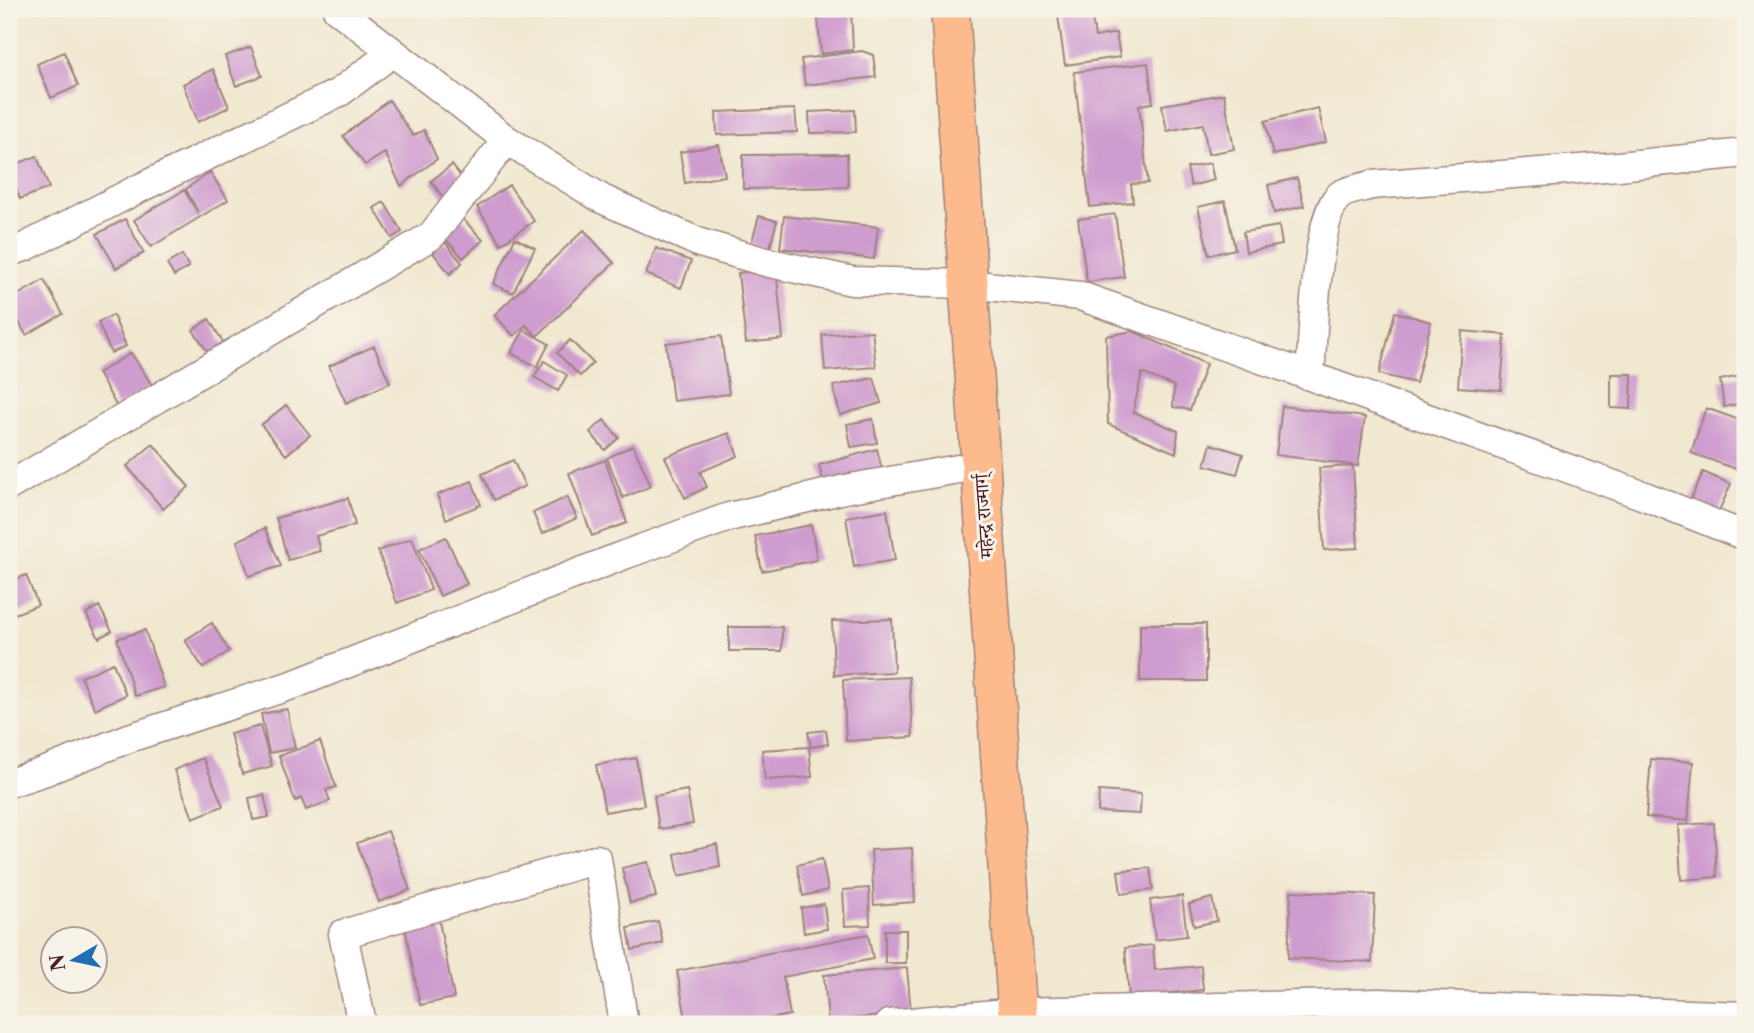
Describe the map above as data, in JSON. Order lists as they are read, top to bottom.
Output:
{
  "streets": {
    "highway": ["महेन्द्र राज्मार्ग्"]
  },
  "north": "left"
}
